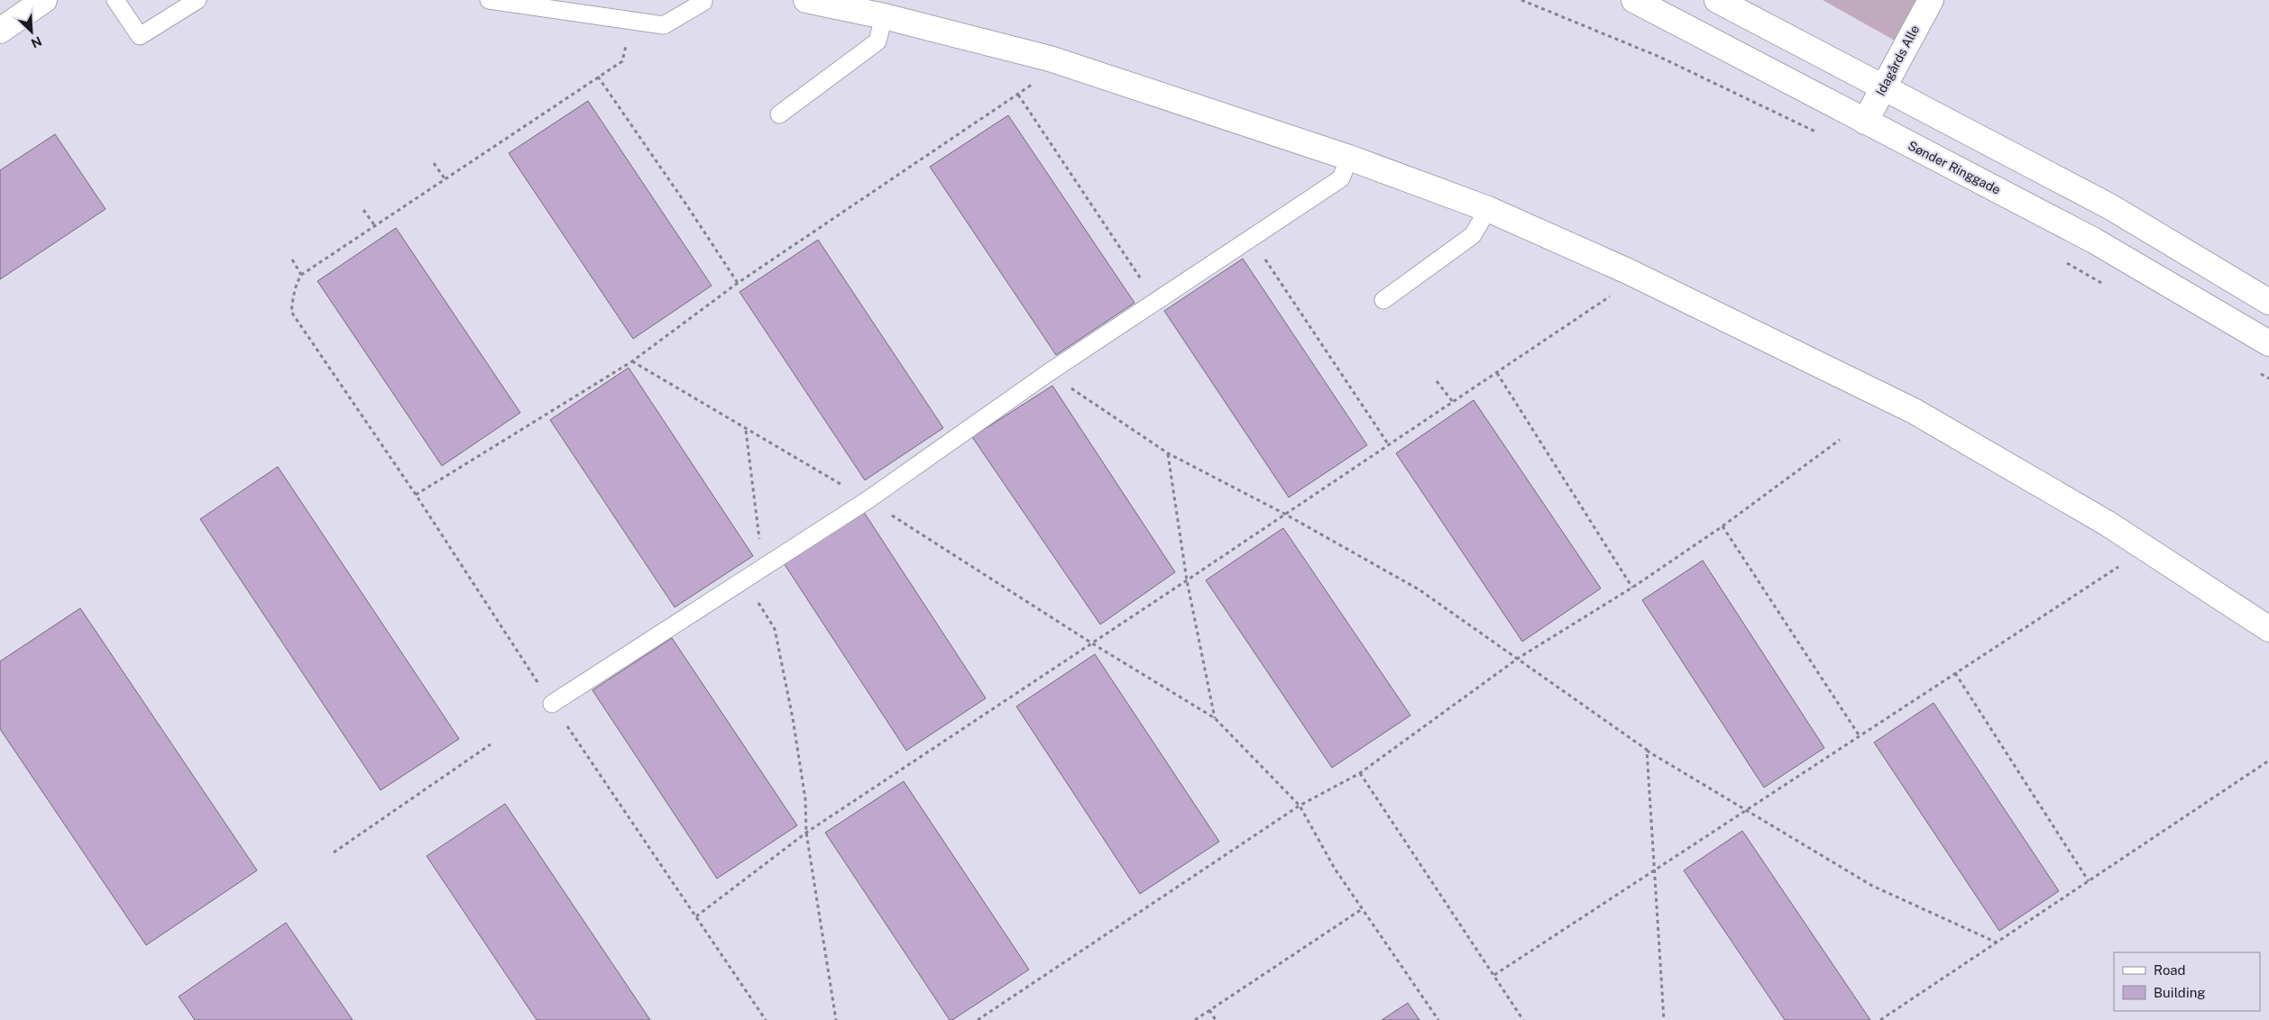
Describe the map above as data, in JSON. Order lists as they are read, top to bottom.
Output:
{
  "streets": {
    "street": ["Idagårds Alle", "Sønder Ringgade"]
  },
  "crossings": [
    ["Idagårds Alle", "Sønder Ringgade"]
  ],
  "legend": ["Road", "Building"],
  "north": "bottom right"
}
